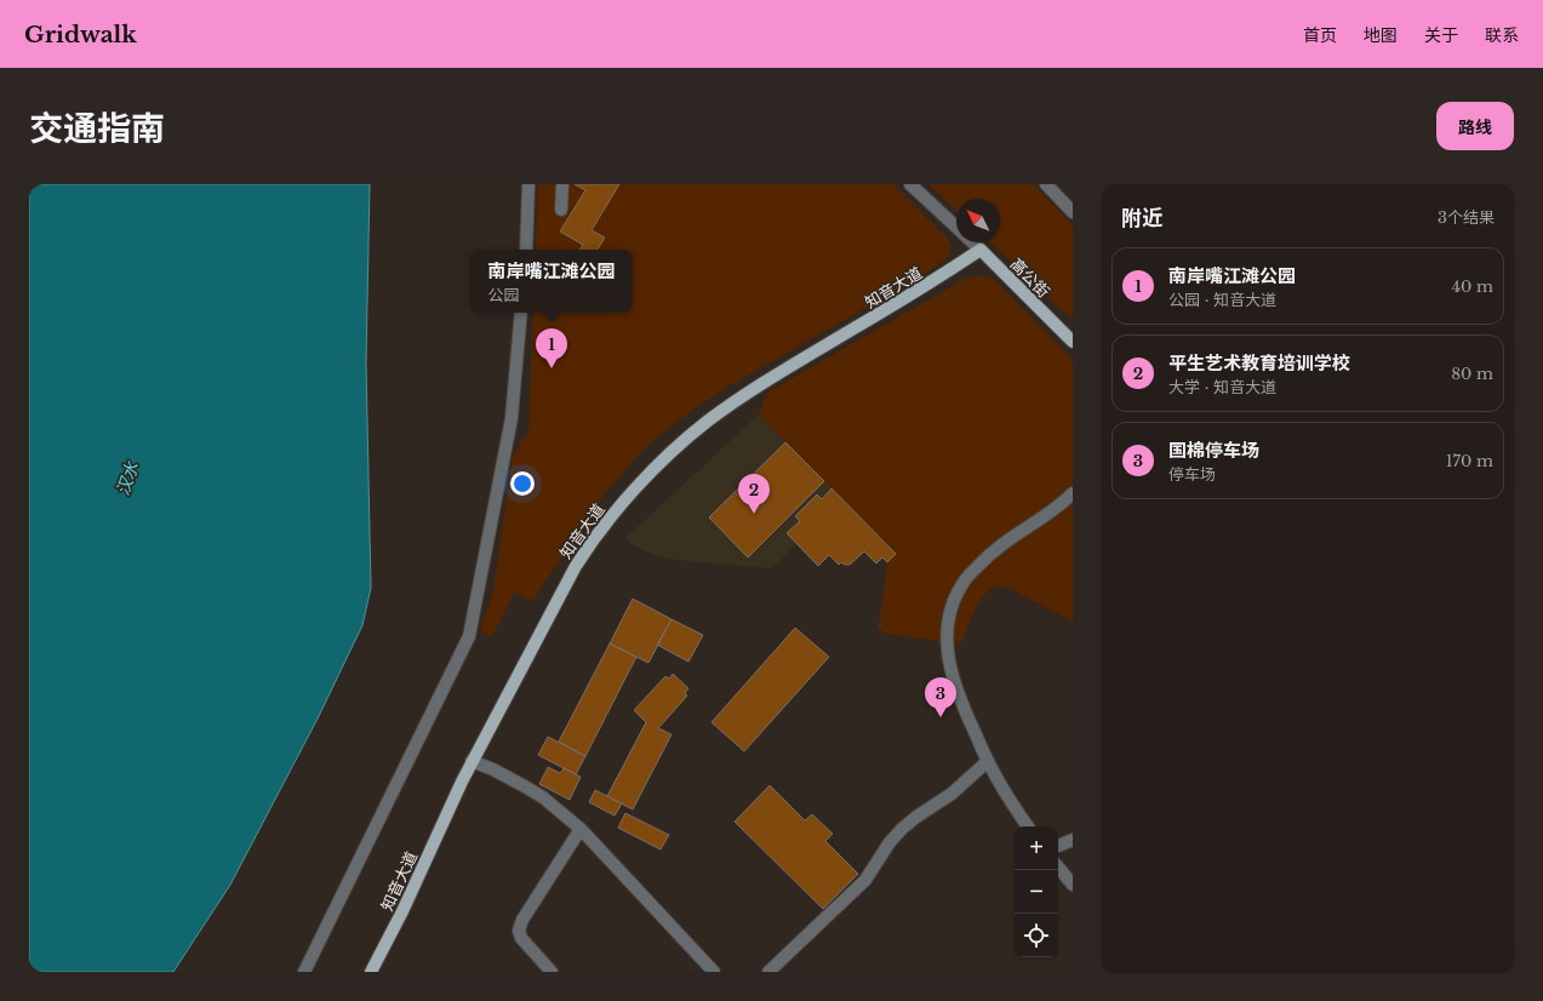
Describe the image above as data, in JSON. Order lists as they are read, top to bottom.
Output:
{
  "streets": {
    "main road": ["高公街", "知音大道"]
  },
  "crossings": [
    ["高公街", "知音大道"]
  ],
  "water": ["汉水"],
  "north": "top left",
  "page": {
    "header": "Gridwalk",
    "nav": [
      "首页",
      "地图",
      "关于",
      "联系"
    ],
    "title": "交通指南",
    "buttons": "路线",
    "heading": ["附近", "3个结果"],
    "list": [
      {
        "mark": "1",
        "name": "南岸嘴江滩公园",
        "note": "公园 · 知音大道",
        "value": "40 m"
      },
      {
        "mark": "2",
        "name": "平生艺术教育培训学校",
        "note": "大学 · 知音大道",
        "value": "80 m"
      },
      {
        "mark": "3",
        "name": "国棉停车场",
        "note": "停车场",
        "value": "170 m"
      }
    ],
    "popup": ["南岸嘴江滩公园", "公园"],
    "pins": ["1", "2", "3"],
    "map_buttons": ["+", "−"]
  }
}
